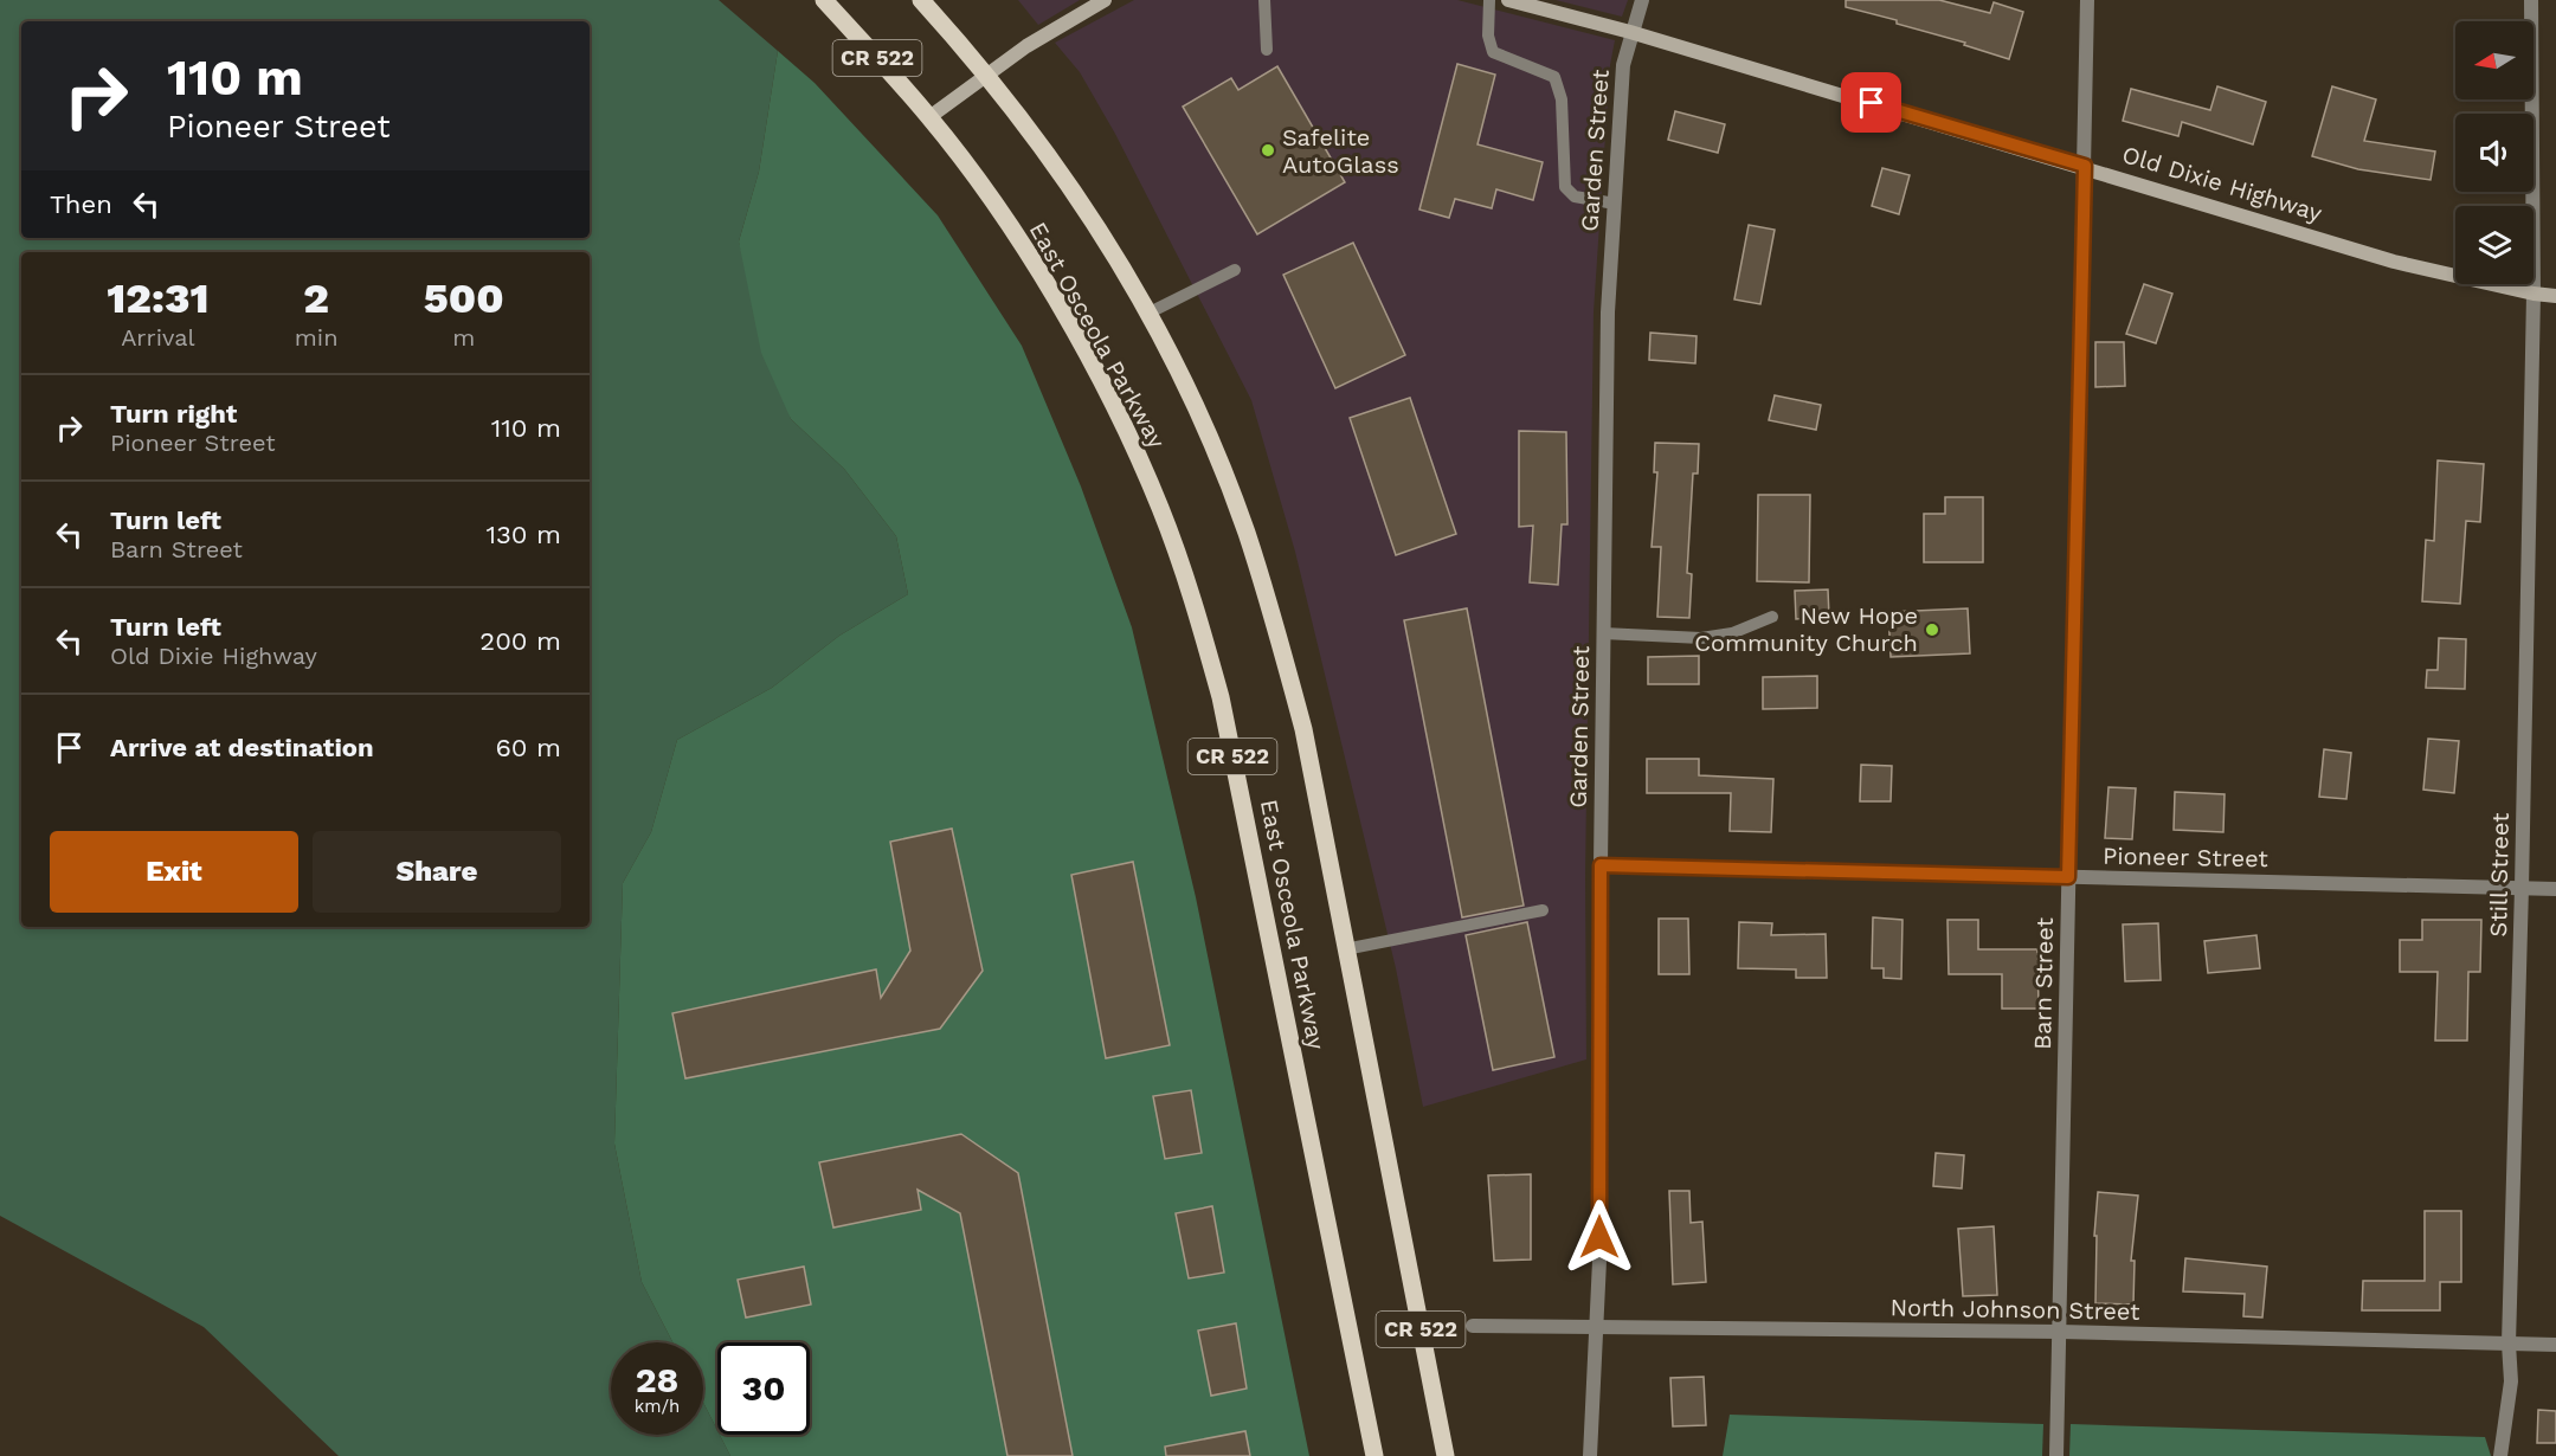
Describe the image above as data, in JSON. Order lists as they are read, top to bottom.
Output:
{
  "streets": {
    "main road": ["CR 522", "East Osceola Parkway"],
    "street": [
      "Garden Street",
      "Old Dixie Highway",
      "Pioneer Street",
      "Still Street",
      "Barn Street",
      "North Johnson Street"
    ]
  },
  "crossings": [
    ["Garden Street", "Old Dixie Highway"],
    ["Garden Street", "Pioneer Street"],
    ["Garden Street", "North Johnson Street"],
    ["Old Dixie Highway", "Still Street"],
    ["Old Dixie Highway", "Barn Street"],
    ["Pioneer Street", "Still Street"],
    ["Pioneer Street", "Barn Street"],
    ["Still Street", "North Johnson Street"],
    ["Barn Street", "North Johnson Street"]
  ],
  "places": ["Safelite AutoGlass", "New Hope Community Church"],
  "north": "left",
  "page": {
    "turn": ["110 m", "Pioneer Street"],
    "then": "Then",
    "eta": [
      "12:31",
      "Arrival",
      "2",
      "min",
      "500",
      "m"
    ],
    "list": [
      {
        "name": "Turn right",
        "note": "Pioneer Street",
        "value": "110 m"
      },
      {
        "name": "Turn left",
        "note": "Barn Street",
        "value": "130 m"
      },
      {
        "name": "Turn left",
        "note": "Old Dixie Highway",
        "value": "200 m"
      },
      {
        "name": "Arrive at destination",
        "value": "60 m"
      }
    ],
    "buttons": ["Exit", "Share"],
    "speed": "28 km/h",
    "limit": "30"
  }
}
